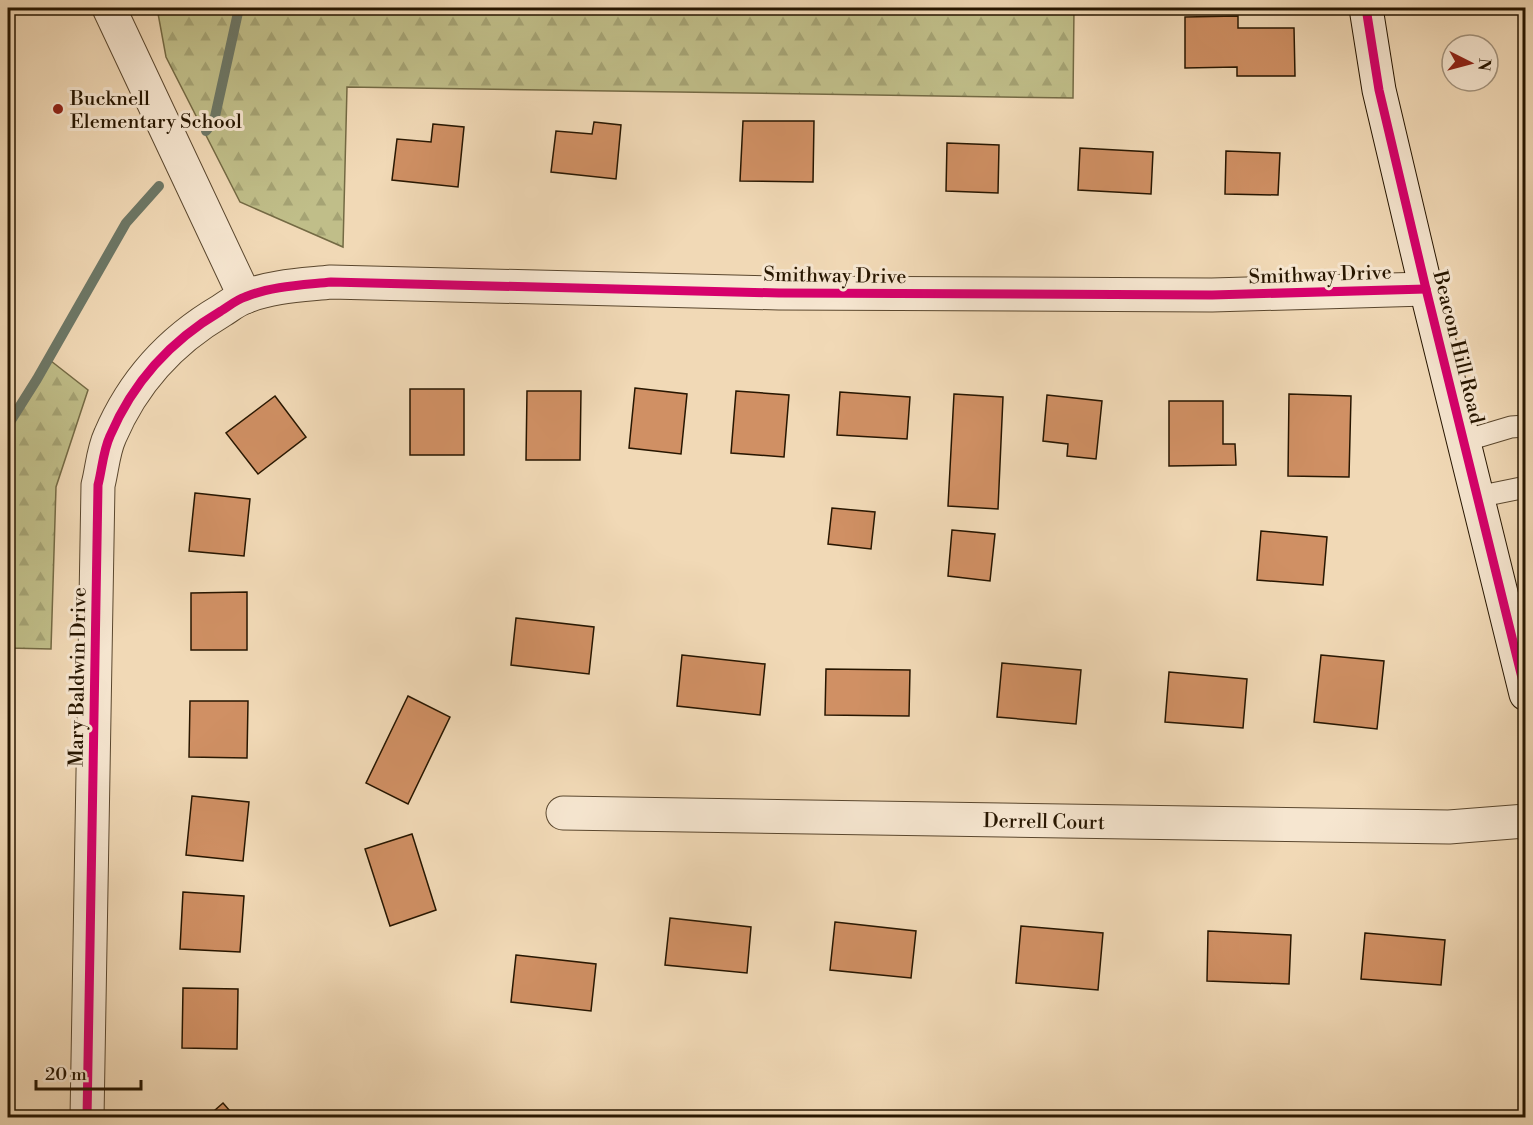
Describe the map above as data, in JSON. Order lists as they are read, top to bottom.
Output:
{
  "streets": {
    "street": [
      "Smithway Drive",
      "Beacon Hill Road",
      "Mary Baldwin Drive",
      "Derrell Court"
    ]
  },
  "crossings": [
    ["Smithway Drive", "Beacon Hill Road"],
    ["Smithway Drive", "Mary Baldwin Drive"]
  ],
  "places": ["Bucknell Elementary School"],
  "scale_bar": "20 m",
  "north": "right"
}
